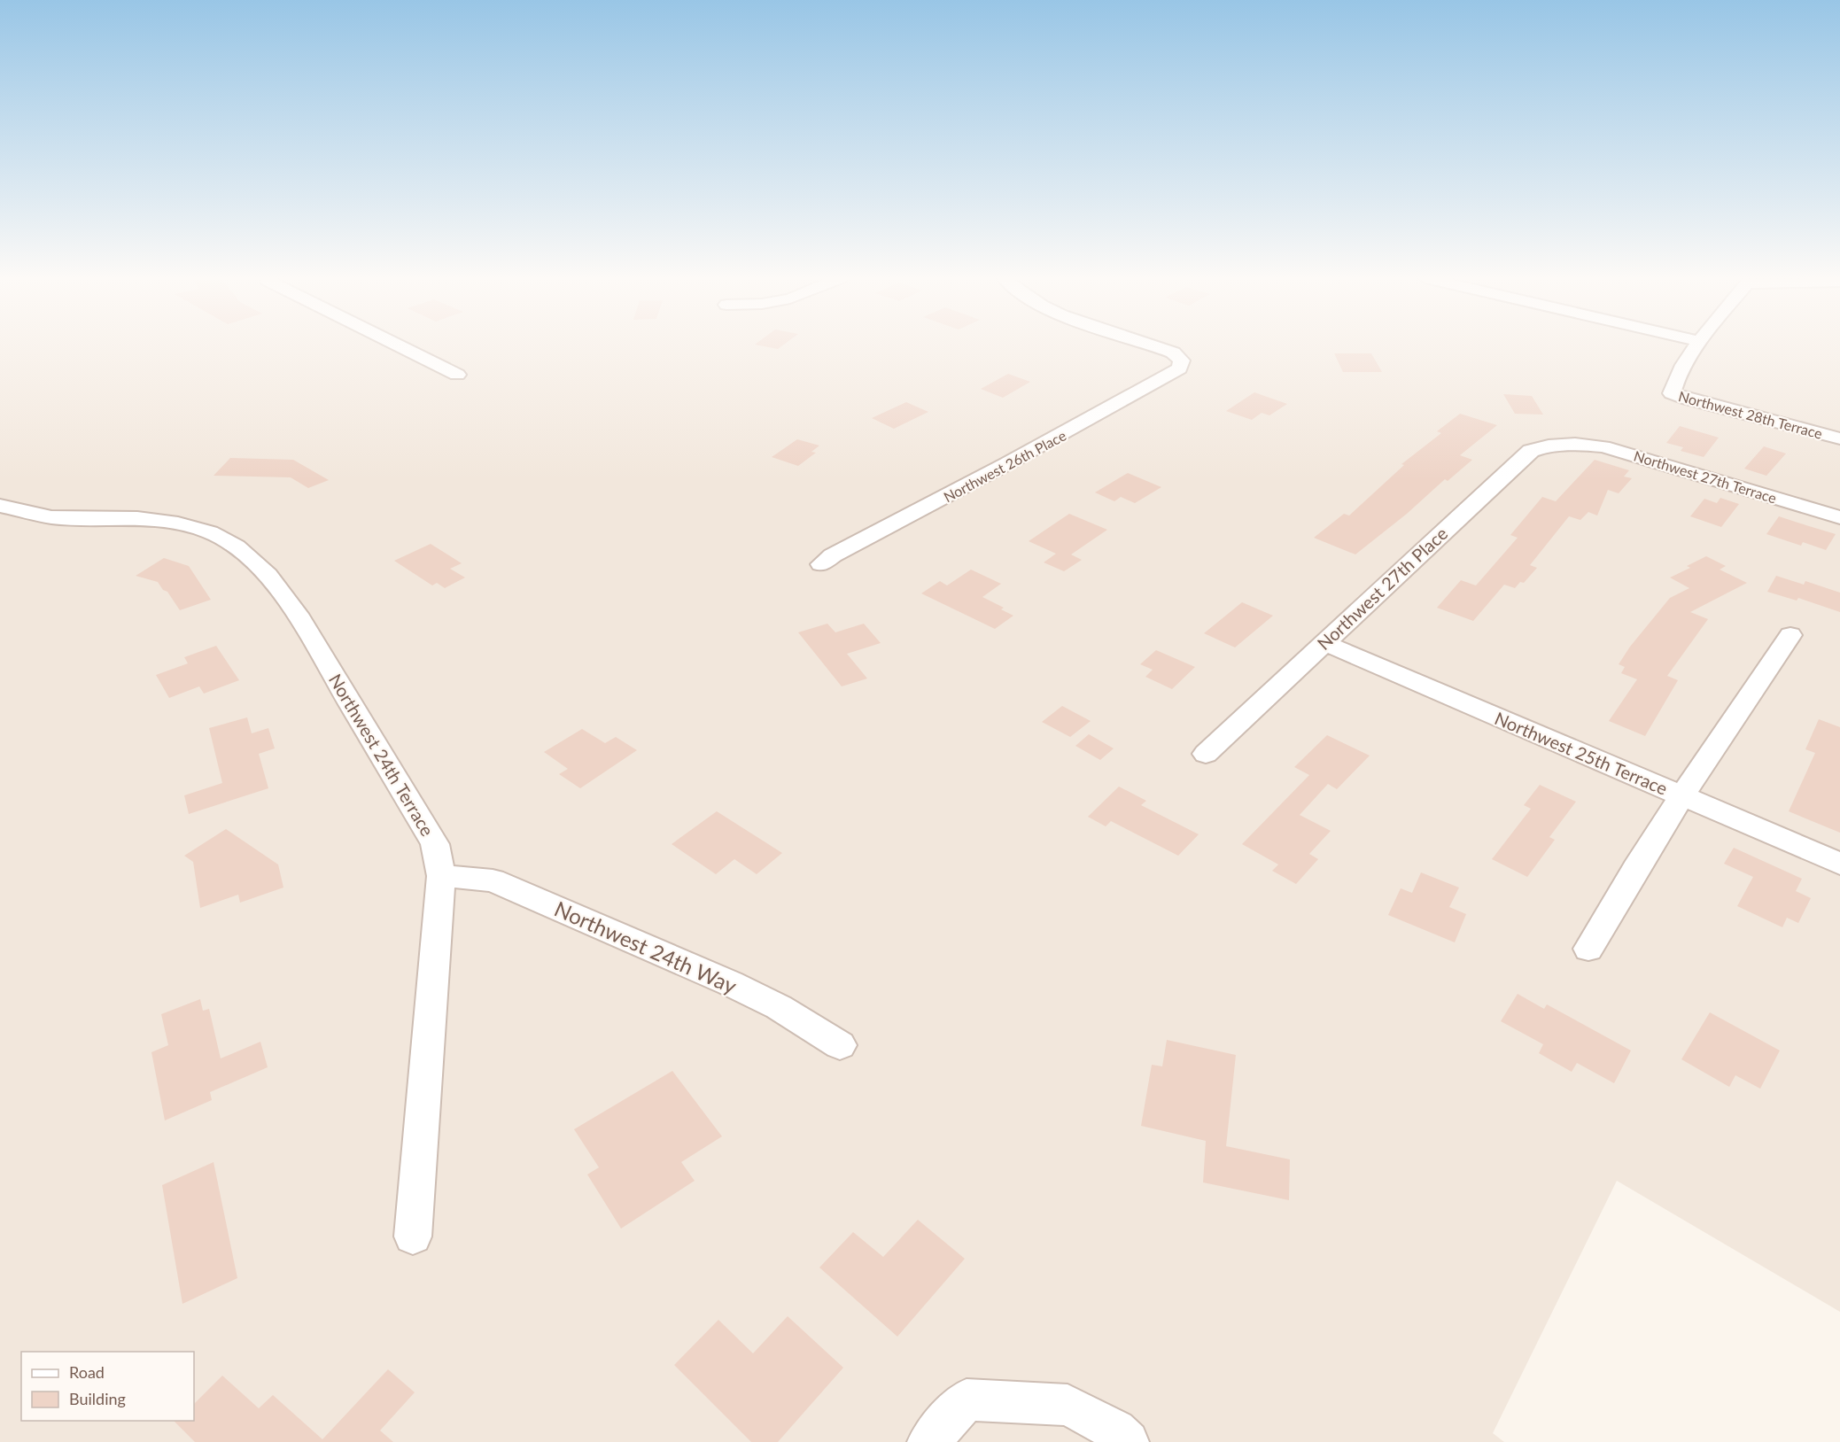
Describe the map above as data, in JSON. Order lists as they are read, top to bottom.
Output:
{
  "streets": {
    "street": [
      "Northwest 28th Terrace",
      "Northwest 26th Place",
      "Northwest 27th Terrace",
      "Northwest 27th Place",
      "Northwest 25th Terrace",
      "Northwest 24th Terrace",
      "Northwest 24th Way"
    ]
  },
  "crossings": [
    ["Northwest 27th Terrace", "Northwest 27th Place"],
    ["Northwest 27th Place", "Northwest 25th Terrace"],
    ["Northwest 24th Terrace", "Northwest 24th Way"]
  ],
  "legend": ["Road", "Building"]
}
